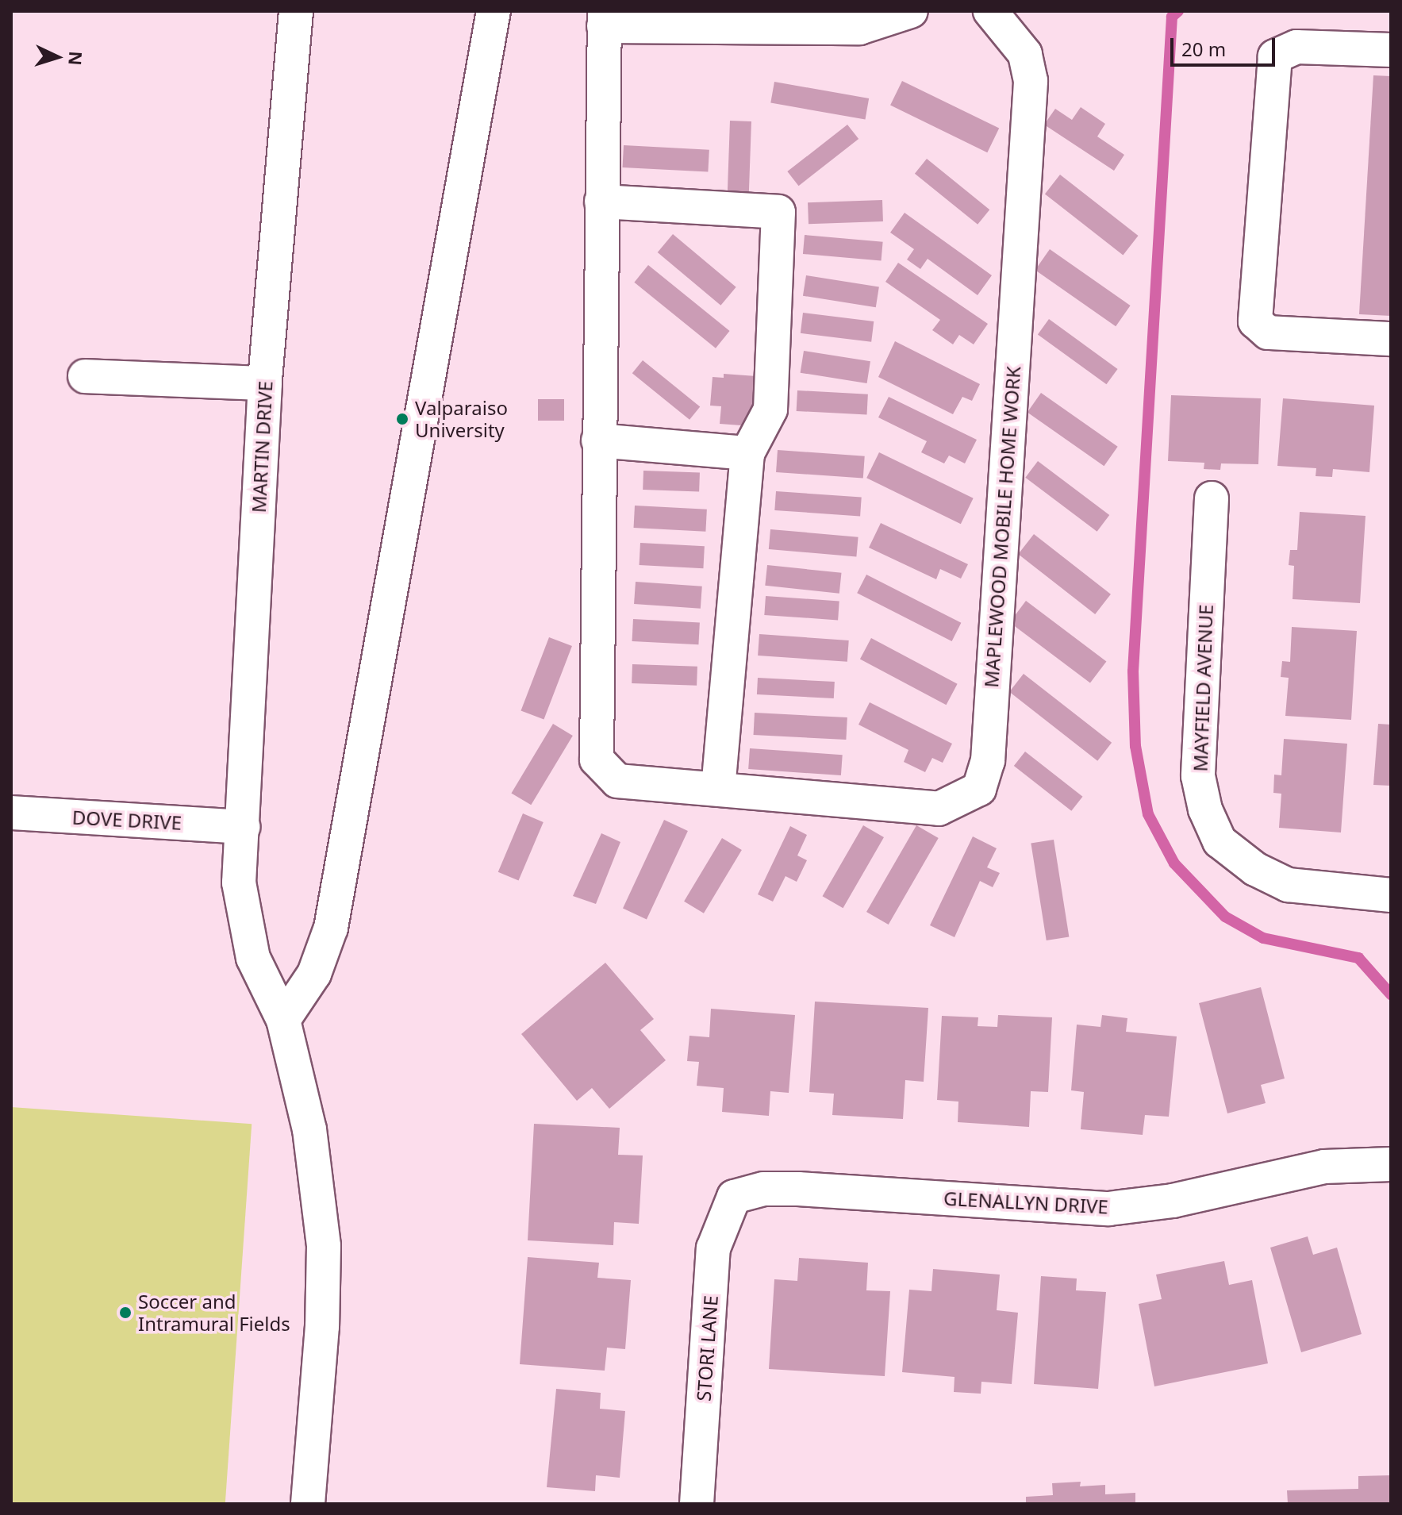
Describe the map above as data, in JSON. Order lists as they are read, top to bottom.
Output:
{
  "streets": {
    "street": [
      "MARTIN DRIVE",
      "MAPLEWOOD MOBILE HOME WORK",
      "MAYFIELD AVENUE",
      "DOVE DRIVE",
      "GLENALLYN DRIVE",
      "STORI LANE"
    ]
  },
  "crossings": [
    ["MARTIN DRIVE", "DOVE DRIVE"],
    ["GLENALLYN DRIVE", "STORI LANE"]
  ],
  "places": ["Valparaiso University", "Soccer and Intramural Fields"],
  "scale_bar": "20 m",
  "north": "right"
}
